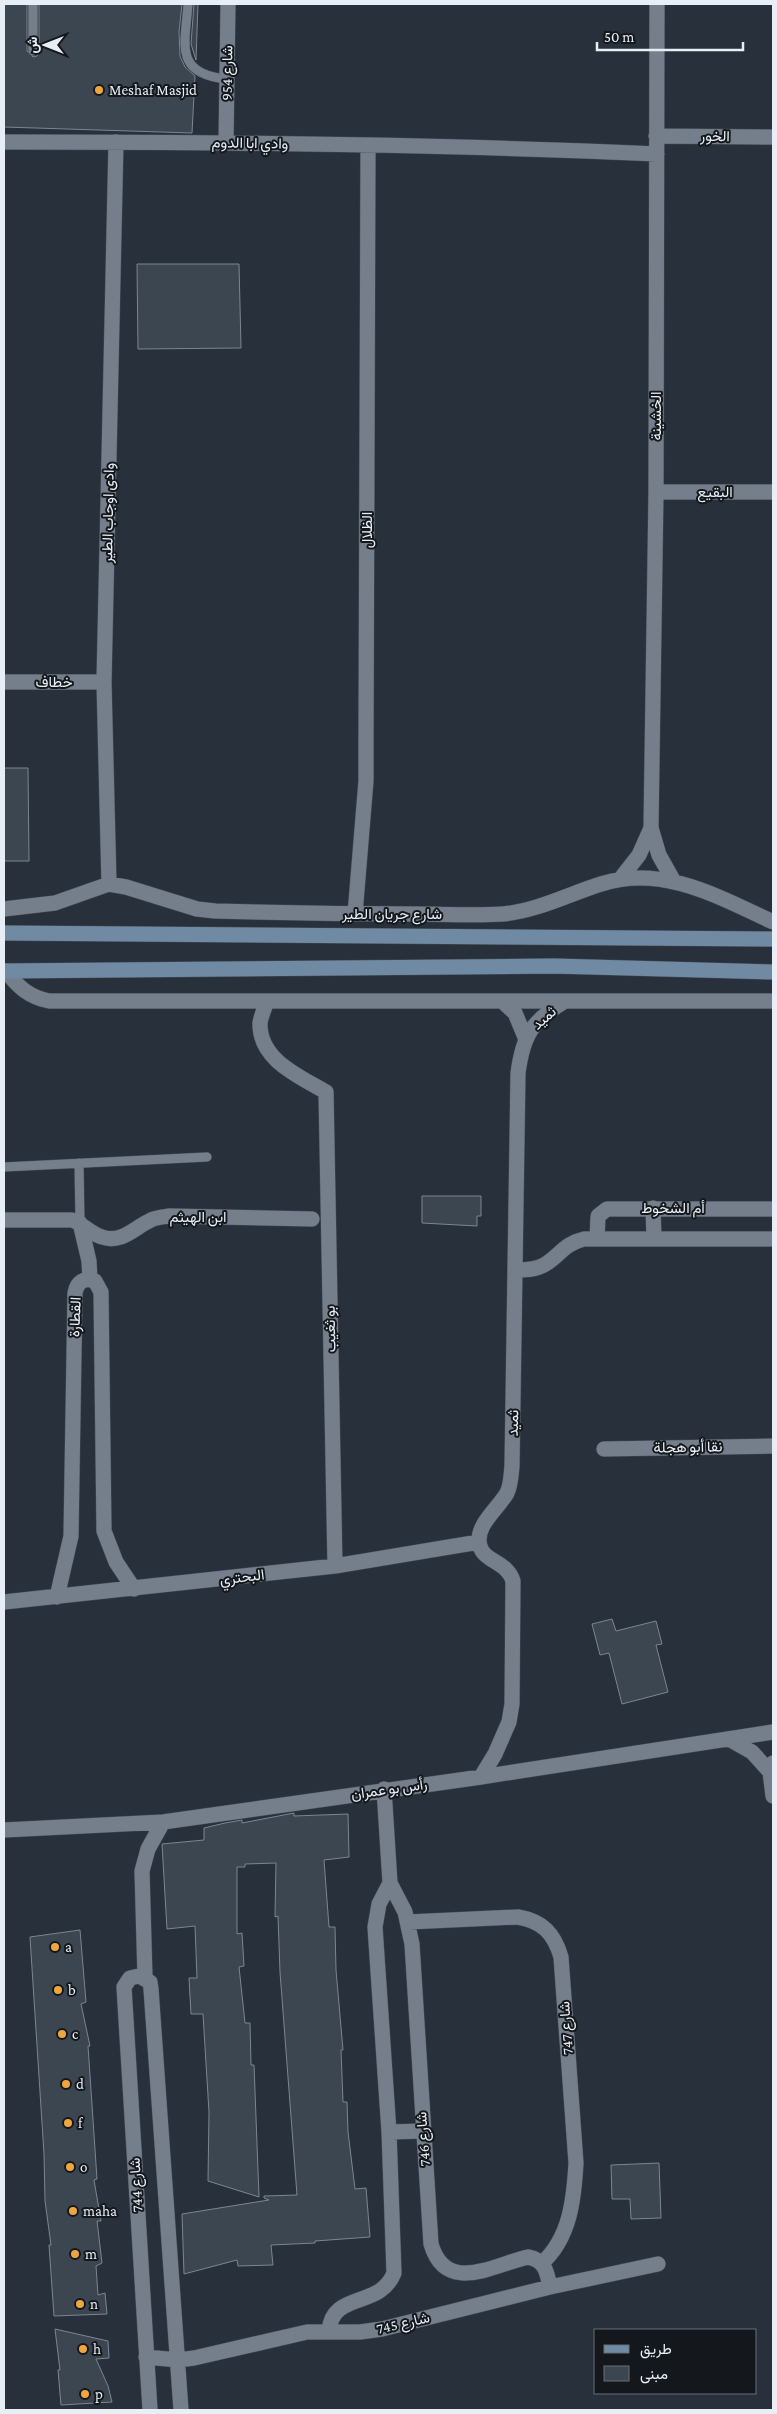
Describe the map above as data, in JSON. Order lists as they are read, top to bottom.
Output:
{
  "streets": {
    "street": [
      "شارع 954",
      "الخور",
      "وادي ابا الدوم",
      "الخشينة",
      "البقيع",
      "وادى اوجاب الطير",
      "الظلال",
      "خطاف",
      "شارع جريان الطير",
      "ثميد",
      "أم الشخوط",
      "ابن الهيثم",
      "القطارة",
      "بو ثغيب",
      "نقا أبو هجلة",
      "البحتري",
      "رأس بو عمران",
      "شارع 747",
      "شارع 746",
      "شارع 744",
      "شارع 745"
    ]
  },
  "crossings": [
    ["شارع 954", "وادي ابا الدوم"],
    ["الخور", "الخشينة"],
    ["وادي ابا الدوم", "الخشينة"],
    ["وادي ابا الدوم", "وادى اوجاب الطير"],
    ["وادي ابا الدوم", "الظلال"],
    ["الخشينة", "البقيع"],
    ["الخشينة", "شارع جريان الطير"],
    ["وادى اوجاب الطير", "خطاف"],
    ["وادى اوجاب الطير", "شارع جريان الطير"],
    ["الظلال", "شارع جريان الطير"],
    ["ثميد", "أم الشخوط"],
    ["ثميد", "البحتري"],
    ["القطارة", "البحتري"],
    ["بو ثغيب", "البحتري"],
    ["رأس بو عمران", "شارع 746"],
    ["رأس بو عمران", "شارع 744"],
    ["شارع 747", "شارع 746"],
    ["شارع 744", "شارع 745"]
  ],
  "places": [
    "Meshaf Masjid",
    "a",
    "b",
    "c",
    "d",
    "f",
    "o",
    "maha",
    "m",
    "n",
    "h",
    "p"
  ],
  "legend": ["طريق", "مبنى"],
  "scale_bar": "50 m",
  "north": "left"
}
